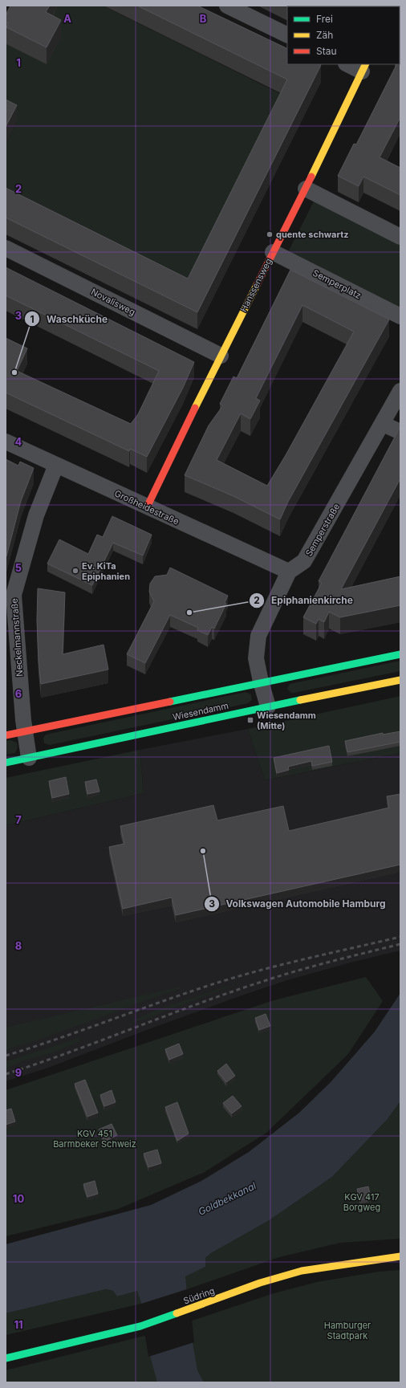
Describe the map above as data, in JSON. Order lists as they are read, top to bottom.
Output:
{
  "streets": {
    "street": [
      "Semperplatz",
      "Hanssensweg",
      "Novalisweg",
      "Großheidestraße",
      "Semperstraße",
      "Neckelmannstraße",
      "Wiesendamm",
      "Südring"
    ]
  },
  "crossings": [
    ["Semperplatz", "Hanssensweg"],
    ["Hanssensweg", "Novalisweg"],
    ["Hanssensweg", "Großheidestraße"],
    ["Großheidestraße", "Semperstraße"],
    ["Großheidestraße", "Neckelmannstraße"],
    ["Neckelmannstraße", "Wiesendamm"]
  ],
  "water": ["Goldbekkanal"],
  "parks": ["KGV 451 Barmbeker Schweiz", "KGV 417 Borgweg", "Hamburger Stadtpark"],
  "places": {
    "other": [
      "quente schwartz",
      "Waschküche",
      "Ev. KiTa Epiphanien",
      "Epiphanienkirche",
      "Volkswagen Automobile Hamburg"
    ],
    "transit": ["Wiesendamm (Mitte)"]
  },
  "legend": ["Frei", "Zäh", "Stau"],
  "grid": {
    "columns": ["A", "B"],
    "rows": [
      "1",
      "2",
      "3",
      "4",
      "5",
      "6",
      "7",
      "8",
      "9",
      "10",
      "11"
    ]
  }
}
